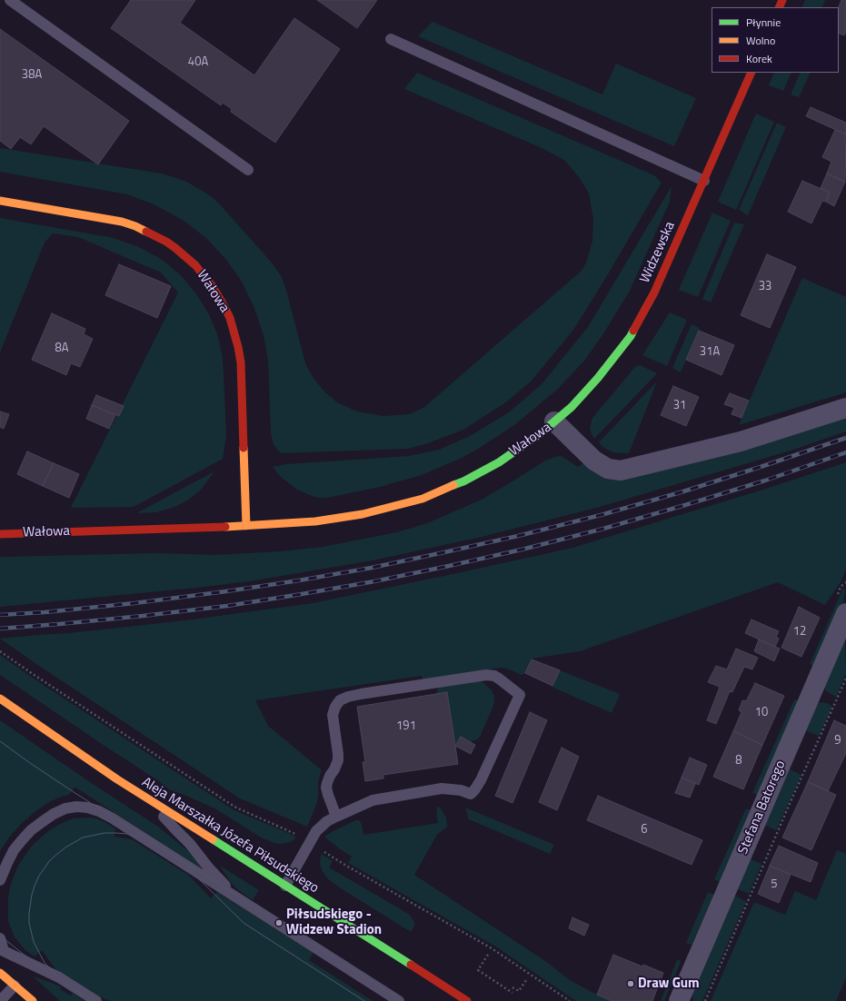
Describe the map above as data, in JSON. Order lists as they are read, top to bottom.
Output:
{
  "streets": {
    "street": [
      "Widzewska",
      "Wałowa",
      "Stefana Batorego",
      "Aleja Marszałka Józefa Piłsudskiego"
    ]
  },
  "crossings": [
    ["Widzewska", "Wałowa"]
  ],
  "places": ["Piłsudskiego - Widzew Stadion", "Draw Gum"],
  "house_numbers": [
    "40A",
    "38A",
    "33",
    "8A",
    "31A",
    "31",
    "12",
    "10",
    "191",
    "9",
    "8",
    "6",
    "5"
  ],
  "legend": ["Płynnie", "Wolno", "Korek"]
}
